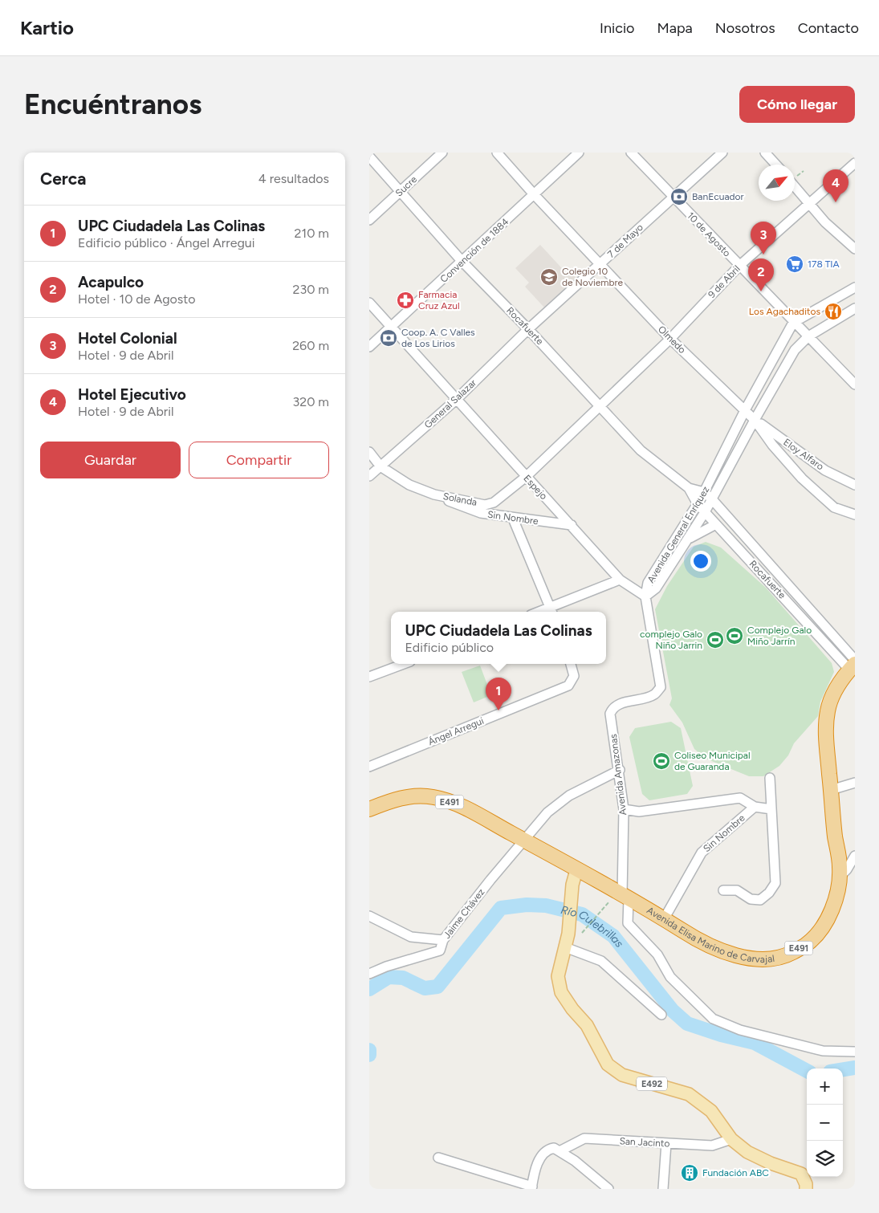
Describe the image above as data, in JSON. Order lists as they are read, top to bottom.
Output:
{
  "streets": {
    "highway": ["E491", "Avenida Elisa Marino de Carvajal"],
    "main road": ["E492"],
    "street": [
      "Sucre",
      "10 de Agosto",
      "7 de Mayo",
      "Convención de 1884",
      "9 de Abril",
      "Rocafuerte",
      "Olmedo",
      "General Salazar",
      "Eloy Alfaro",
      "Espejo",
      "Solanda",
      "Sin Nombre",
      "Avenida General Enríquez",
      "Ángel Arregui",
      "Avenida Amazonas",
      "Jaime Chávez",
      "San Jacinto"
    ]
  },
  "crossings": [
    ["Sucre", "Rocafuerte"],
    ["10 de Agosto", "7 de Mayo"],
    ["10 de Agosto", "9 de Abril"],
    ["10 de Agosto", "Avenida General Enríquez"],
    ["7 de Mayo", "Rocafuerte"],
    ["7 de Mayo", "Olmedo"],
    ["7 de Mayo", "General Salazar"],
    ["Convención de 1884", "Rocafuerte"],
    ["Convención de 1884", "Olmedo"],
    ["Convención de 1884", "Espejo"],
    ["9 de Abril", "Rocafuerte"],
    ["9 de Abril", "Olmedo"],
    ["9 de Abril", "Solanda"],
    ["Rocafuerte", "General Salazar"],
    ["Rocafuerte", "Solanda"],
    ["Rocafuerte", "Avenida General Enríquez"],
    ["Rocafuerte", "Avenida Elisa Marino de Carvajal"],
    ["Olmedo", "Eloy Alfaro"],
    ["Olmedo", "Avenida General Enríquez"],
    ["General Salazar", "Espejo"],
    ["General Salazar", "Solanda"],
    ["Eloy Alfaro", "Avenida General Enríquez"],
    ["Espejo", "Solanda"],
    ["Espejo", "Sin Nombre"],
    ["Espejo", "Avenida General Enríquez"],
    ["Espejo", "Avenida Amazonas"],
    ["Solanda", "Sin Nombre"],
    ["Sin Nombre", "Avenida Elisa Marino de Carvajal"],
    ["Avenida General Enríquez", "Avenida Amazonas"],
    ["Avenida Amazonas", "Jaime Chávez"],
    ["Avenida Amazonas", "Avenida Elisa Marino de Carvajal"],
    ["Jaime Chávez", "Avenida Elisa Marino de Carvajal"],
    ["Avenida Elisa Marino de Carvajal", "E492"],
    ["E492", "San Jacinto"]
  ],
  "water": ["Río Culebrillas"],
  "places": {
    "bank": ["BanEcuador", "Coop. A. C Valles de Los Lirios"],
    "supermarket": ["178 TIA"],
    "school or university": ["Colegio 10 de Noviembre"],
    "pharmacy": ["Farmacia Cruz Azul"],
    "restaurant": ["Los Agachaditos"],
    "sports": ["Complejo Galo Miño Jarrín", "complejo Galo Niño Jarrin", "Coliseo Municipal de Guaranda"],
    "building": ["Fundación ABC"]
  },
  "north": "top right",
  "page": {
    "header": "Kartio",
    "nav": [
      "Inicio",
      "Mapa",
      "Nosotros",
      "Contacto"
    ],
    "buttons": [
      "Cómo llegar",
      ["Guardar", "Compartir"]
    ],
    "title": "Encuéntranos",
    "heading": ["Cerca", "4 resultados"],
    "pins": [
      "4",
      "3",
      "2",
      "1"
    ],
    "list": [
      {
        "mark": "1",
        "name": "UPC Ciudadela Las Colinas",
        "note": "Edificio público · Ángel Arregui",
        "value": "210 m"
      },
      {
        "mark": "2",
        "name": "Acapulco",
        "note": "Hotel · 10 de Agosto",
        "value": "230 m"
      },
      {
        "mark": "3",
        "name": "Hotel Colonial",
        "note": "Hotel · 9 de Abril",
        "value": "260 m"
      },
      {
        "mark": "4",
        "name": "Hotel Ejecutivo",
        "note": "Hotel · 9 de Abril",
        "value": "320 m"
      }
    ],
    "popup": ["UPC Ciudadela Las Colinas", "Edificio público"],
    "map_buttons": ["+", "−"]
  }
}
